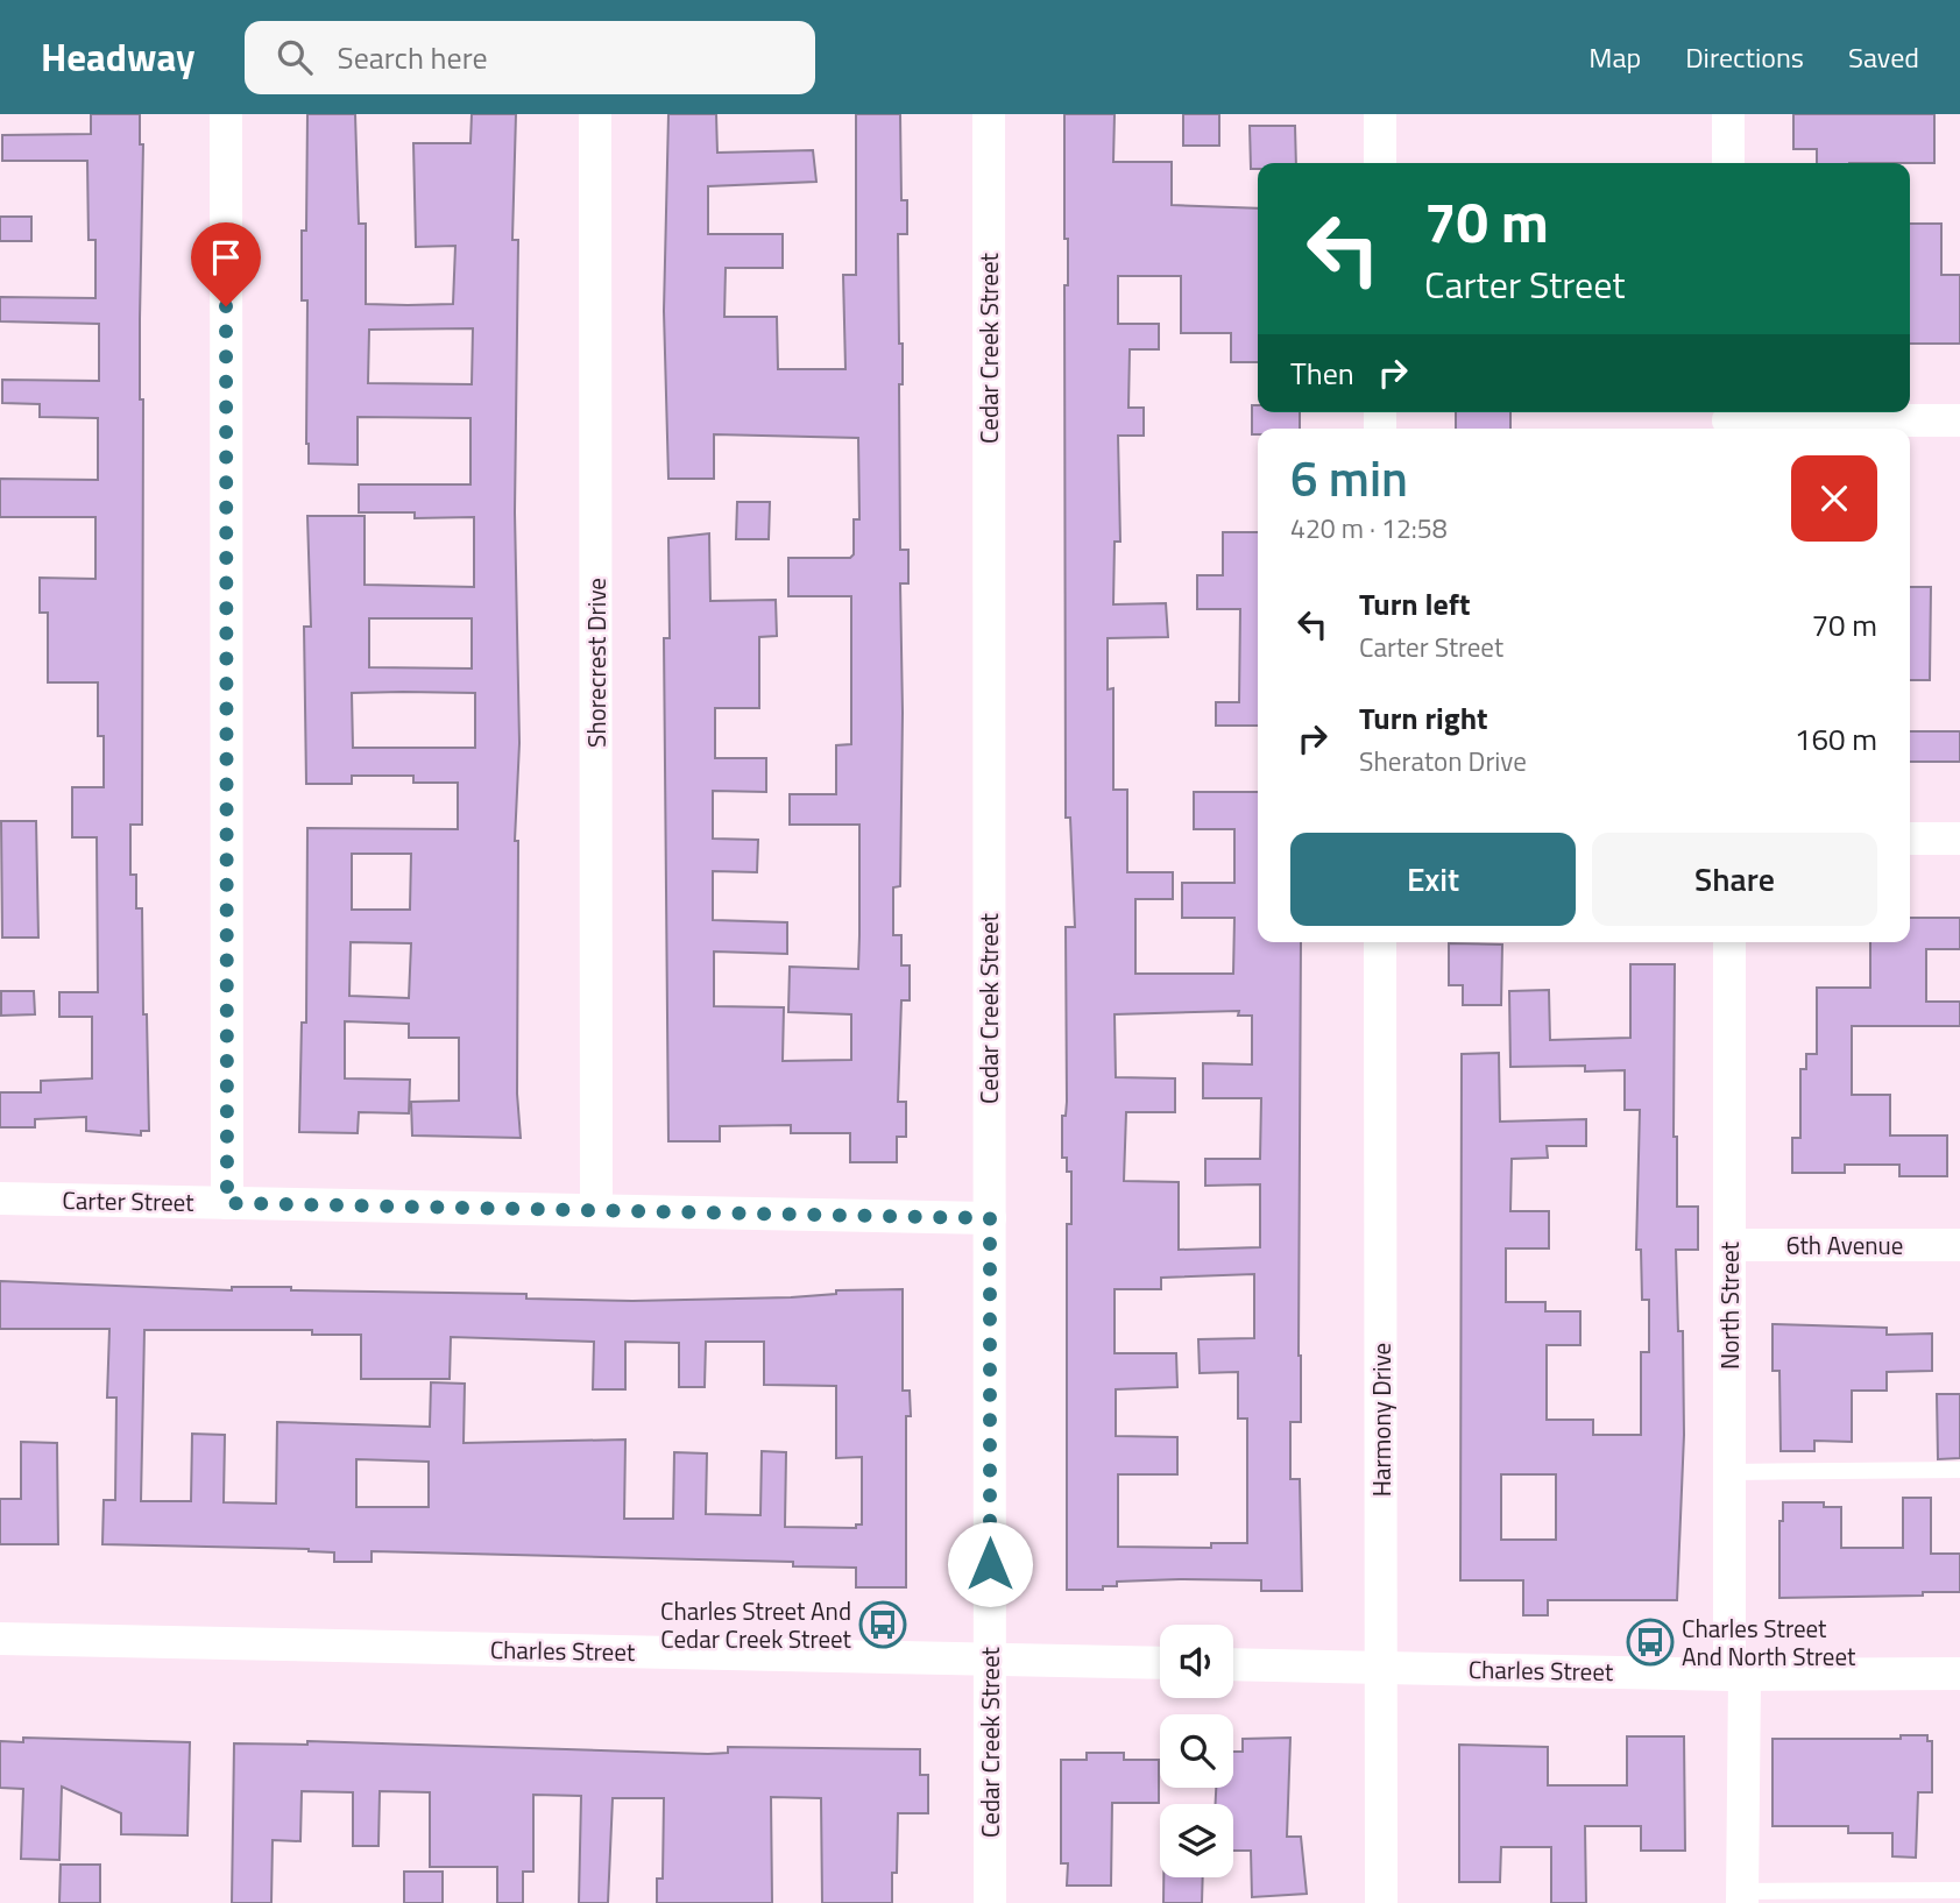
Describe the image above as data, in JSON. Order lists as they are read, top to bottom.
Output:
{
  "streets": {
    "street": [
      "Cedar Creek Street",
      "Shorecrest Drive",
      "Carter Street",
      "6th Avenue",
      "North Street",
      "Harmony Drive",
      "Charles Street"
    ]
  },
  "crossings": [
    ["Cedar Creek Street", "Carter Street"],
    ["Cedar Creek Street", "Charles Street"],
    ["Shorecrest Drive", "Carter Street"],
    ["6th Avenue", "North Street"],
    ["North Street", "Charles Street"],
    ["Harmony Drive", "Charles Street"]
  ],
  "places": {
    "bus stop": ["Charles Street And Cedar Creek Street", "Charles Street And North Street"]
  },
  "page": {
    "header": "Headway",
    "search": "Search here",
    "nav": ["Map", "Directions", "Saved"],
    "turn": ["70 m", "Carter Street"],
    "then": "Then",
    "heading": ["6 min", "420 m · 12:58"],
    "list": [
      {
        "name": "Turn left",
        "note": "Carter Street",
        "value": "70 m"
      },
      {
        "name": "Turn right",
        "note": "Sheraton Drive",
        "value": "160 m"
      }
    ],
    "buttons": ["Exit", "Share"]
  }
}
